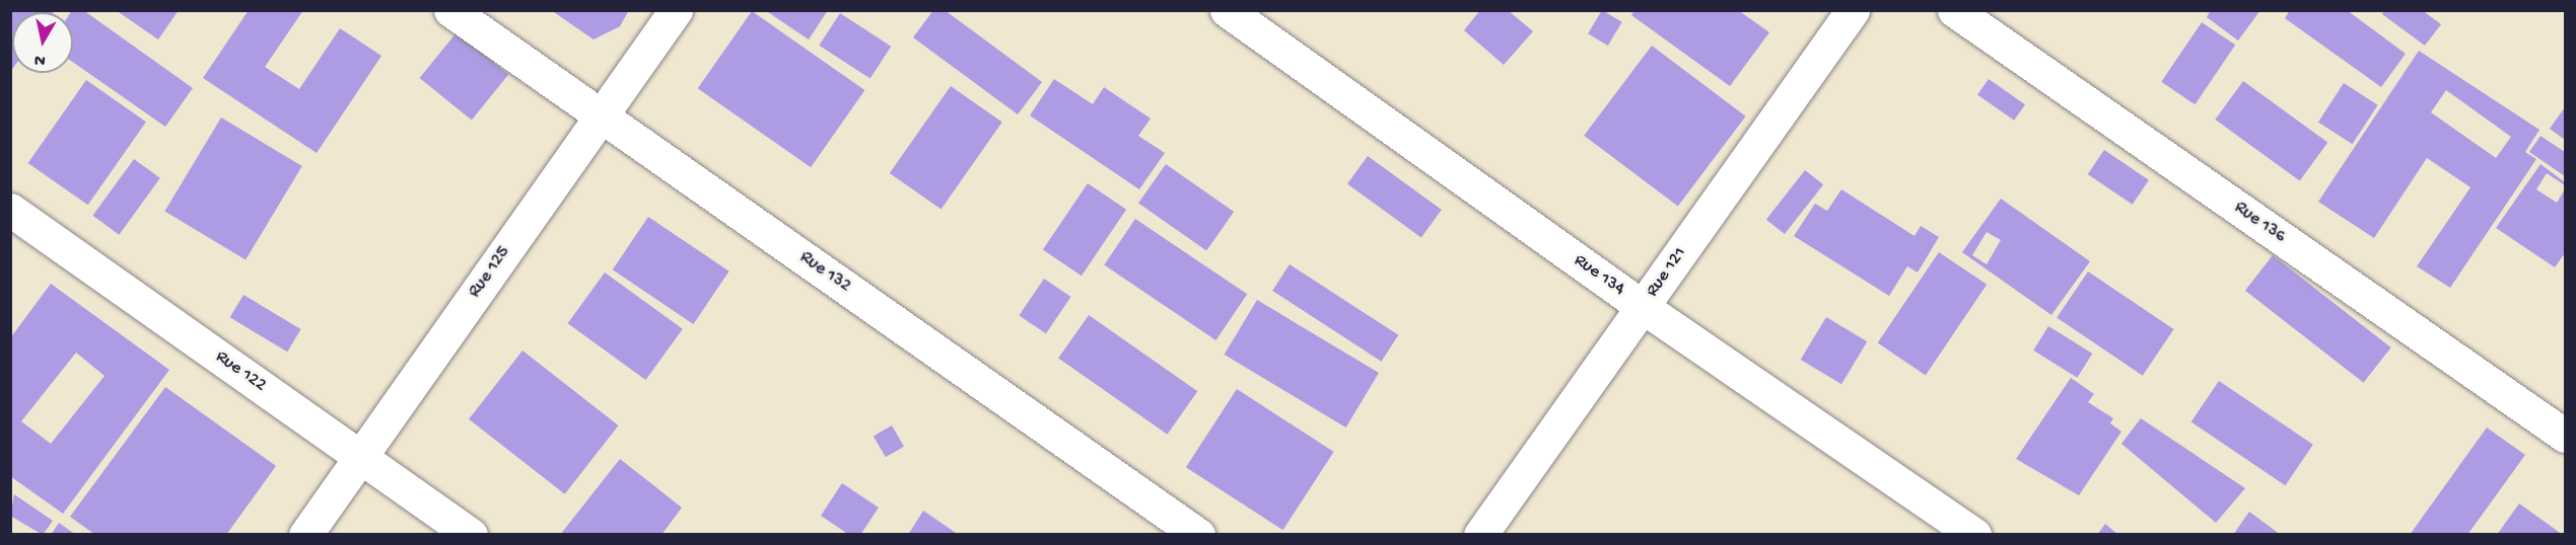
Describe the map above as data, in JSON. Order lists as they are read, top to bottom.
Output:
{
  "streets": {
    "street": [
      "Rue 136",
      "Rue 125",
      "Rue 132",
      "Rue 121",
      "Rue 134",
      "Rue 122"
    ]
  },
  "crossings": [
    ["Rue 125", "Rue 132"],
    ["Rue 125", "Rue 122"],
    ["Rue 121", "Rue 134"]
  ],
  "north": "bottom"
}
